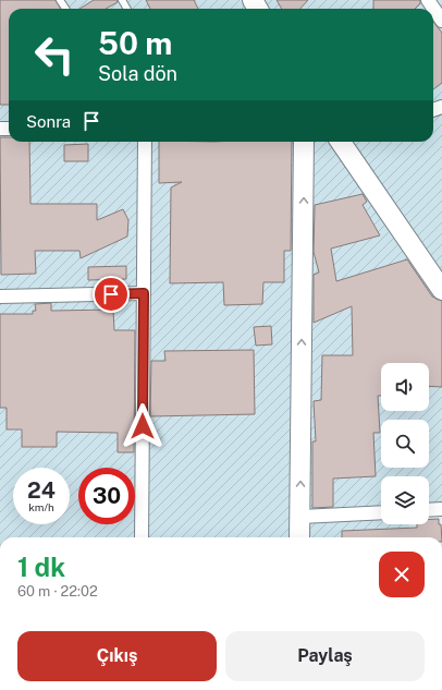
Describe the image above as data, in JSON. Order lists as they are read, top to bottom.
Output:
{
  "page": {
    "turn": ["50 m", "Sola dön"],
    "then": "Sonra",
    "speed": "24 km/h",
    "limit": "30",
    "heading": ["1 dk", "60 m · 22:02"],
    "buttons": ["Çıkış", "Paylaş"]
  }
}
